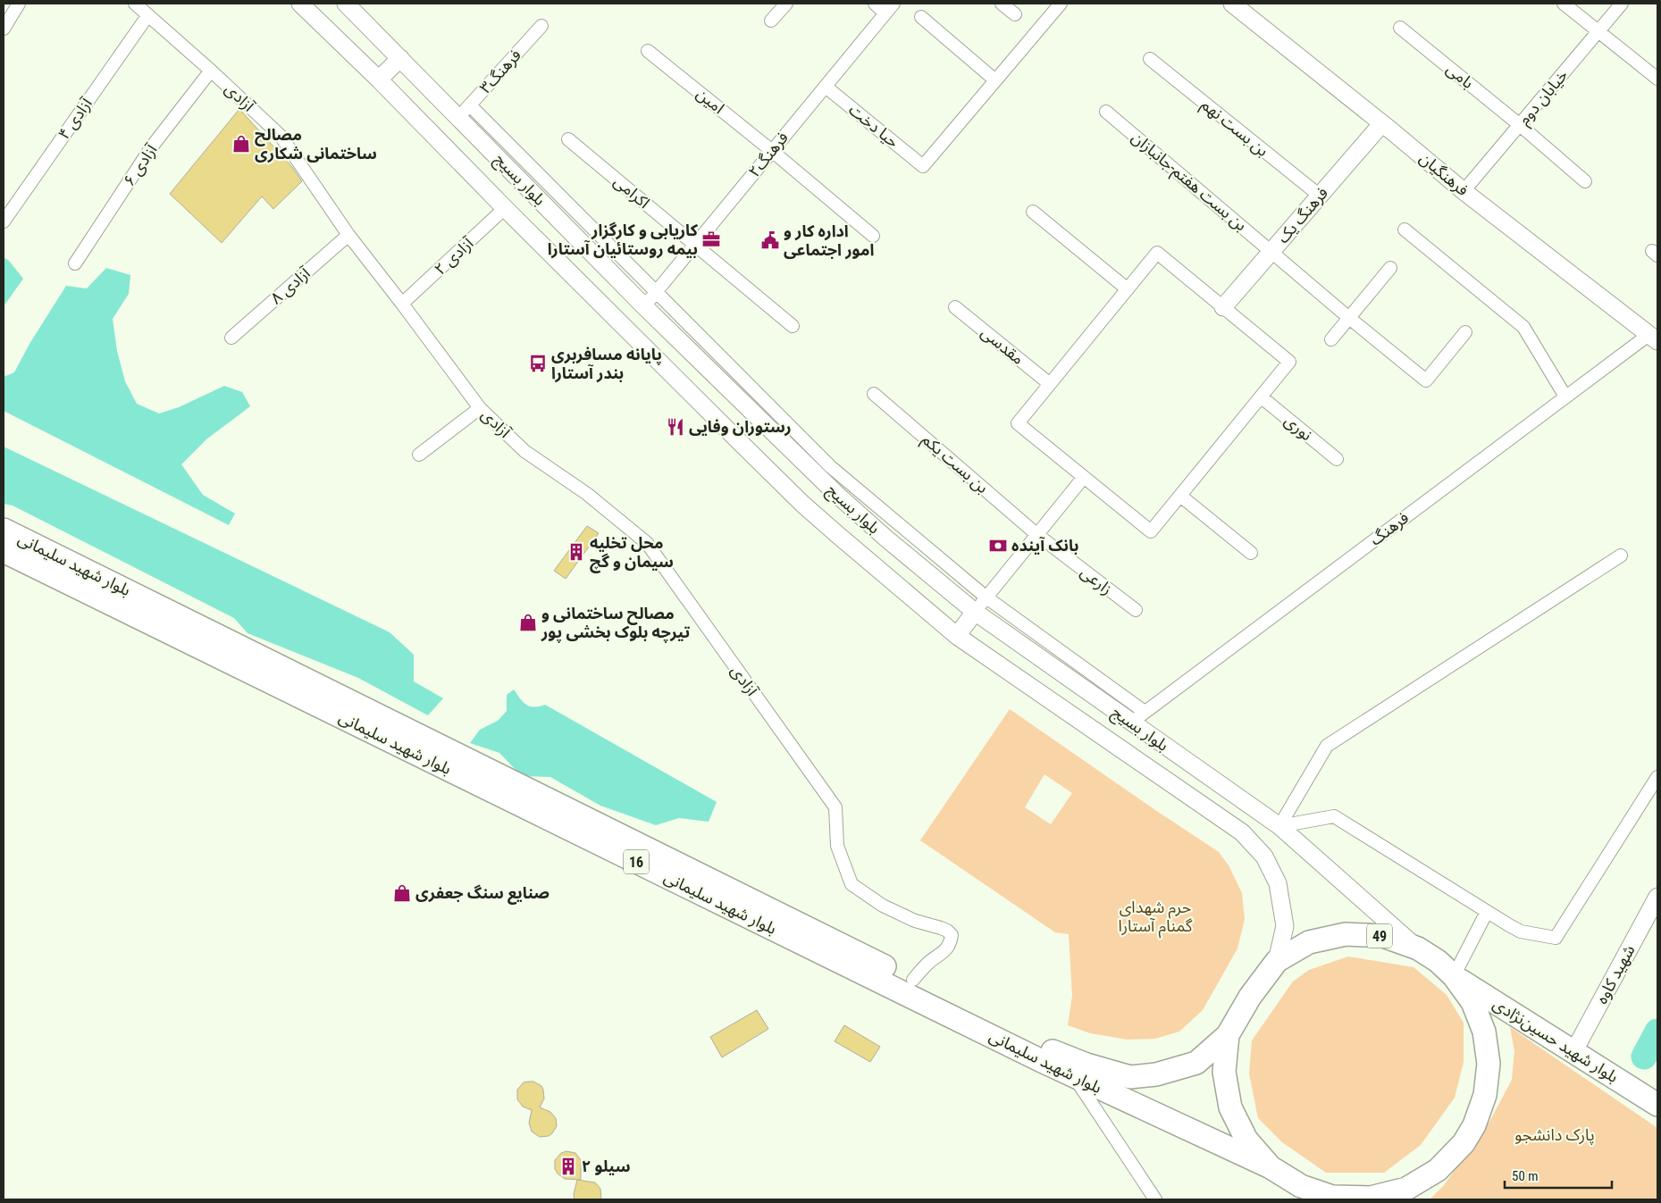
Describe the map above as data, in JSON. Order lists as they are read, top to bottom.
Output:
{
  "streets": {
    "highway": [
      "بلوار شهید سلیمانی",
      "16",
      "49",
      "بلوار شهید حسین‌نژادی"
    ],
    "main road": [
      "فرهنگیان",
      "بلوار بسیج",
      "فرهنگ یک",
      "شهید کاوه"
    ],
    "street": [
      "فرهنگ۳",
      "بامی",
      "آزادی",
      "خیابان دوم",
      "امین",
      "آزادی ۴",
      "حیا دخت",
      "بن بست نهم",
      "فرهنگ۲",
      "آزادی ۶",
      "بن بست هفتم-جانبازان",
      "اکرامی",
      "آزادی ۲",
      "آزادی ۸",
      "مقدسی",
      "نوری",
      "بن بست یکم",
      "فرهنگ",
      "زارعی"
    ]
  },
  "crossings": [
    ["فرهنگ۳", "بلوار بسیج"],
    ["بامی", "خیابان دوم"],
    ["آزادی", "آزادی ۴"],
    ["آزادی", "آزادی ۶"],
    ["آزادی", "آزادی ۲"],
    ["آزادی", "آزادی ۸"],
    ["آزادی", "بلوار شهید سلیمانی"],
    ["خیابان دوم", "فرهنگیان"],
    ["امین", "فرهنگ۲"],
    ["حیا دخت", "فرهنگ۲"],
    ["بن بست نهم", "فرهنگ یک"],
    ["فرهنگ۲", "بلوار بسیج"],
    ["فرهنگ۲", "اکرامی"],
    ["فرهنگیان", "فرهنگ یک"],
    ["فرهنگیان", "فرهنگ"],
    ["بلوار بسیج", "آزادی ۲"],
    ["بلوار بسیج", "فرهنگ"],
    ["بلوار بسیج", "49"],
    ["بن بست هفتم-جانبازان", "فرهنگ یک"],
    ["بن بست یکم", "زارعی"],
    ["بلوار شهید سلیمانی", "49"],
    ["49", "بلوار شهید حسین‌نژادی"],
    ["شهید کاوه", "بلوار شهید حسین‌نژادی"]
  ],
  "parks": ["حرم شهدای گمنام آستارا", "پارک دانشجو"],
  "places": {
    "shop": ["مصالح ساختمانی شکاری", "مصالح ساختمانی و تیرچه بلوک بخشی پور", "صنایع سنگ جعفری"],
    "office": ["کاریابی و کارگزار بیمه روستائیان آستارا"],
    "public building": ["اداره کار و امور اجتماعی"],
    "bus stop": ["پایانه مسافربری بندر آستارا"],
    "restaurant": ["رستوران وفایی"],
    "bank": ["بانک آینده"],
    "building": ["محل تخلیه سیمان و گچ", "سیلو ۲"]
  },
  "scale_bar": "50 m"
}
